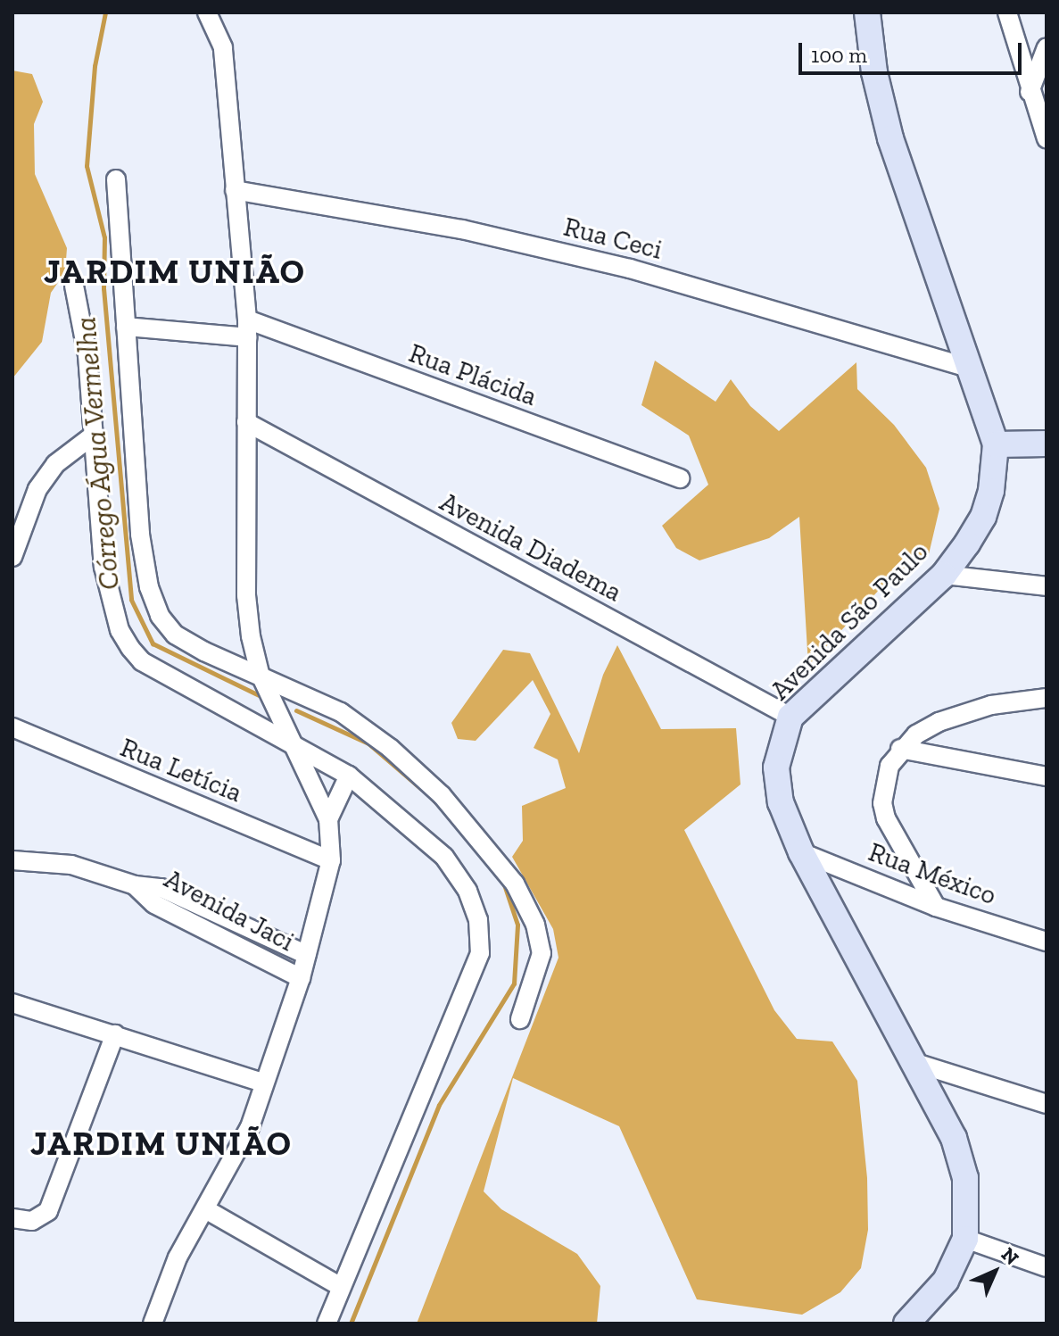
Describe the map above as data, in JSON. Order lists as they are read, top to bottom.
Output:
{
  "streets": {
    "main road": ["Avenida São Paulo"],
    "street": [
      "Rua Ceci",
      "Rua Plácida",
      "Avenida Diadema",
      "Rua Letícia",
      "Rua México",
      "Avenida Jaci"
    ]
  },
  "crossings": [
    ["Rua Ceci", "Avenida São Paulo"],
    ["Avenida Diadema", "Avenida São Paulo"],
    ["Avenida São Paulo", "Rua México"]
  ],
  "districts": ["JARDIM UNIÃO", "JARDIM UNIÃO"],
  "water": ["Córrego Água Vermelha"],
  "scale_bar": "100 m",
  "north": "top right"
}
